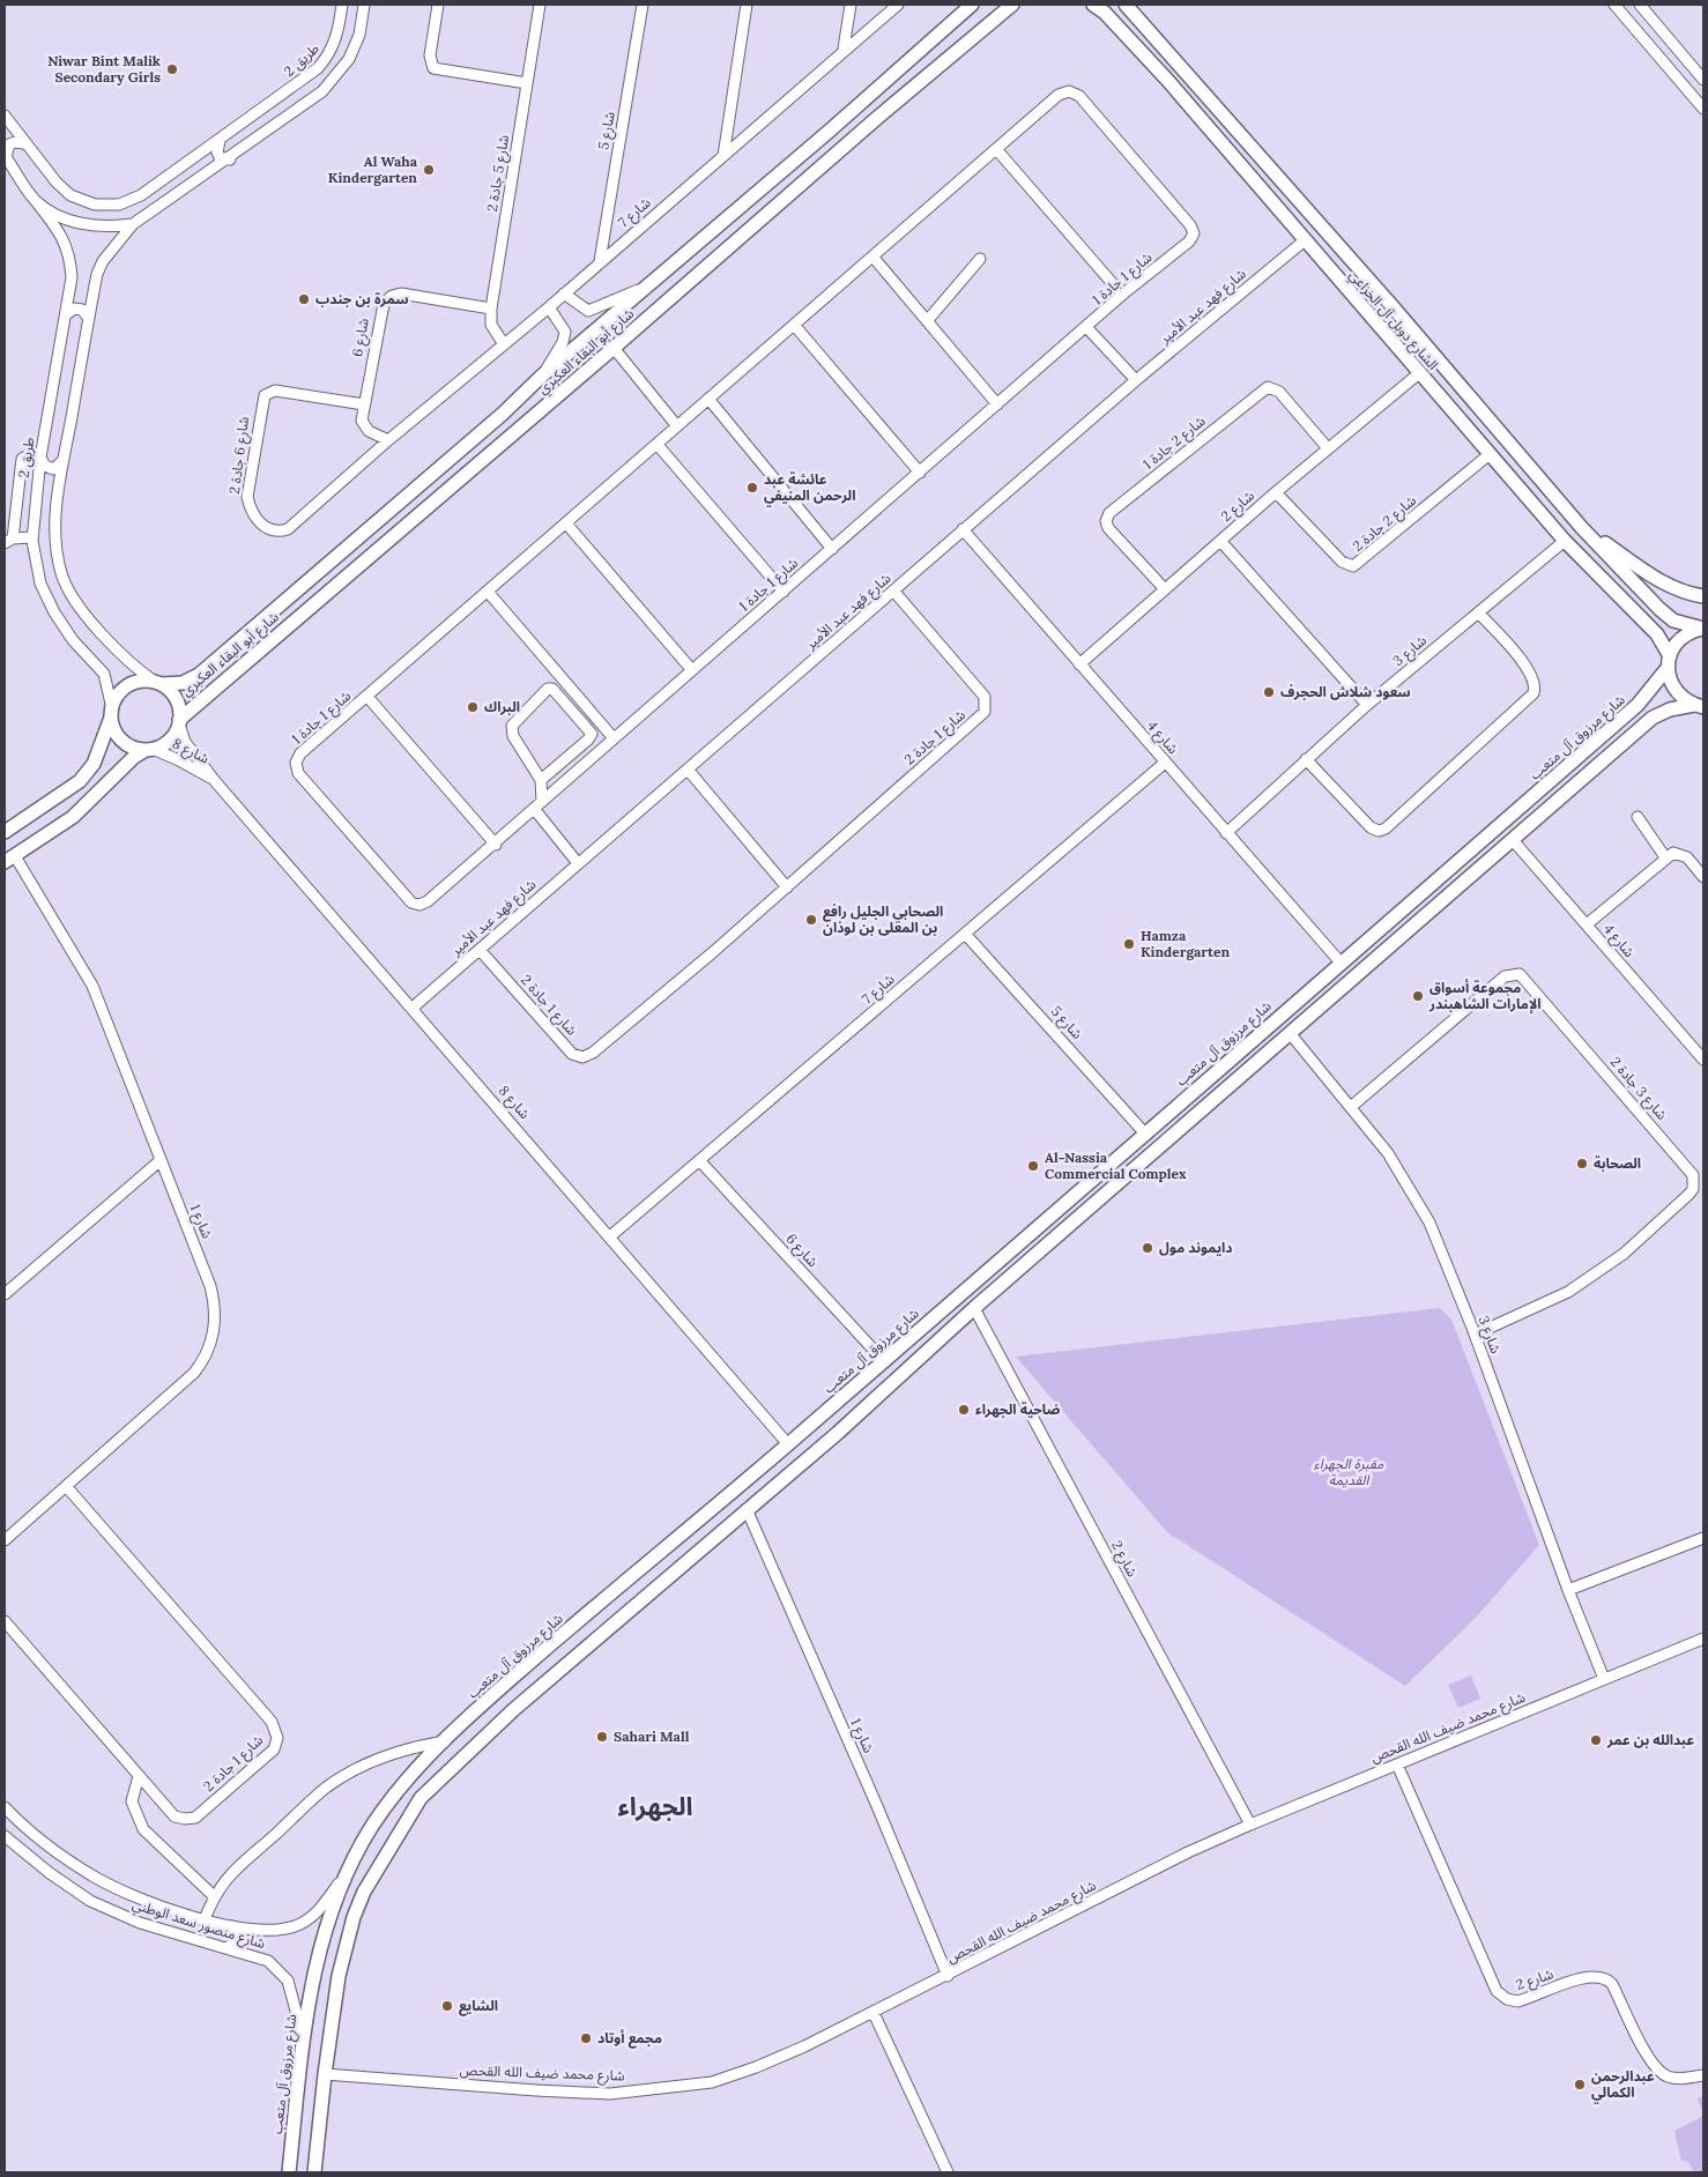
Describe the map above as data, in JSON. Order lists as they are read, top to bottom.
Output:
{
  "streets": {
    "main road": ["الشارع دوبل آل الخزاعي", "شارع أبو البقاء العكبري", "شارع مرزوق آل متعب"],
    "street": [
      "طريق 2",
      "شارع 5",
      "شارع 5 جادة 2",
      "شارع 7",
      "شارع 1 جادة 1",
      "شارع فهد عبد الأمير",
      "شارع 6",
      "شارع 2 جادة 1",
      "شارع 6 جادة 2",
      "شارع 2",
      "شارع 2 جادة 2",
      "شارع 3",
      "شارع 1 جادة 2",
      "شارع 4",
      "شارع 8",
      "شارع 3 جادة 2",
      "شارع 1",
      "شارع محمد ضيف الله القحص",
      "شارع منصور سعد الوطني"
    ]
  },
  "crossings": [
    ["طريق 2", "شارع أبو البقاء العكبري"],
    ["طريق 2", "شارع 8"],
    ["شارع 5", "شارع 7"],
    ["شارع 5", "شارع مرزوق آل متعب"],
    ["شارع 5 جادة 2", "شارع 7"],
    ["شارع 5 جادة 2", "شارع 6"],
    ["شارع 7", "شارع 6"],
    ["شارع 7", "شارع 6 جادة 2"],
    ["شارع 7", "شارع 4"],
    ["شارع 7", "شارع 8"],
    ["شارع فهد عبد الأمير", "الشارع دوبل آل الخزاعي"],
    ["شارع فهد عبد الأمير", "شارع 1 جادة 2"],
    ["شارع فهد عبد الأمير", "شارع 4"],
    ["شارع فهد عبد الأمير", "شارع 8"],
    ["الشارع دوبل آل الخزاعي", "شارع 2"],
    ["الشارع دوبل آل الخزاعي", "شارع 2 جادة 2"],
    ["الشارع دوبل آل الخزاعي", "شارع 3"],
    ["الشارع دوبل آل الخزاعي", "شارع مرزوق آل متعب"],
    ["شارع 6", "شارع 6 جادة 2"],
    ["شارع 6", "شارع مرزوق آل متعب"],
    ["شارع أبو البقاء العكبري", "شارع 8"],
    ["شارع 2 جادة 1", "شارع 2"],
    ["شارع 2", "شارع 2 جادة 2"],
    ["شارع 2", "شارع 4"],
    ["شارع 2", "شارع محمد ضيف الله القحص"],
    ["شارع 3", "شارع 4"],
    ["شارع 3", "شارع 3 جادة 2"],
    ["شارع 3", "شارع محمد ضيف الله القحص"],
    ["شارع 1 جادة 2", "شارع 1"],
    ["شارع 4", "شارع مرزوق آل متعب"],
    ["شارع مرزوق آل متعب", "شارع 8"],
    ["شارع مرزوق آل متعب", "شارع منصور سعد الوطني"],
    ["شارع 1", "شارع محمد ضيف الله القحص"]
  ],
  "districts": ["الجهراء"],
  "parks": ["مقبرة الجهراء القديمة"],
  "places": [
    "Niwar Bint Malik Secondary Girls",
    "Al Waha Kindergarten",
    "سمرة بن جندب",
    "عائشة عبد الرحمن المنيفي",
    "سعود شلاش الحجرف",
    "البراك",
    "الصحابي الجليل رافع بن المعلى بن لوذان",
    "Hamza Kindergarten",
    "مجموعة أسواق الإمارات الشاهبندر",
    "الصحابة",
    "Al-Nassia Commercial Complex",
    "دايموند مول",
    "ضاحية الجهراء",
    "Sahari Mall",
    "عبدالله بن عمر",
    "الشايع",
    "مجمع أوتاد",
    "عبدالرحمن الكمالي"
  ]
}
